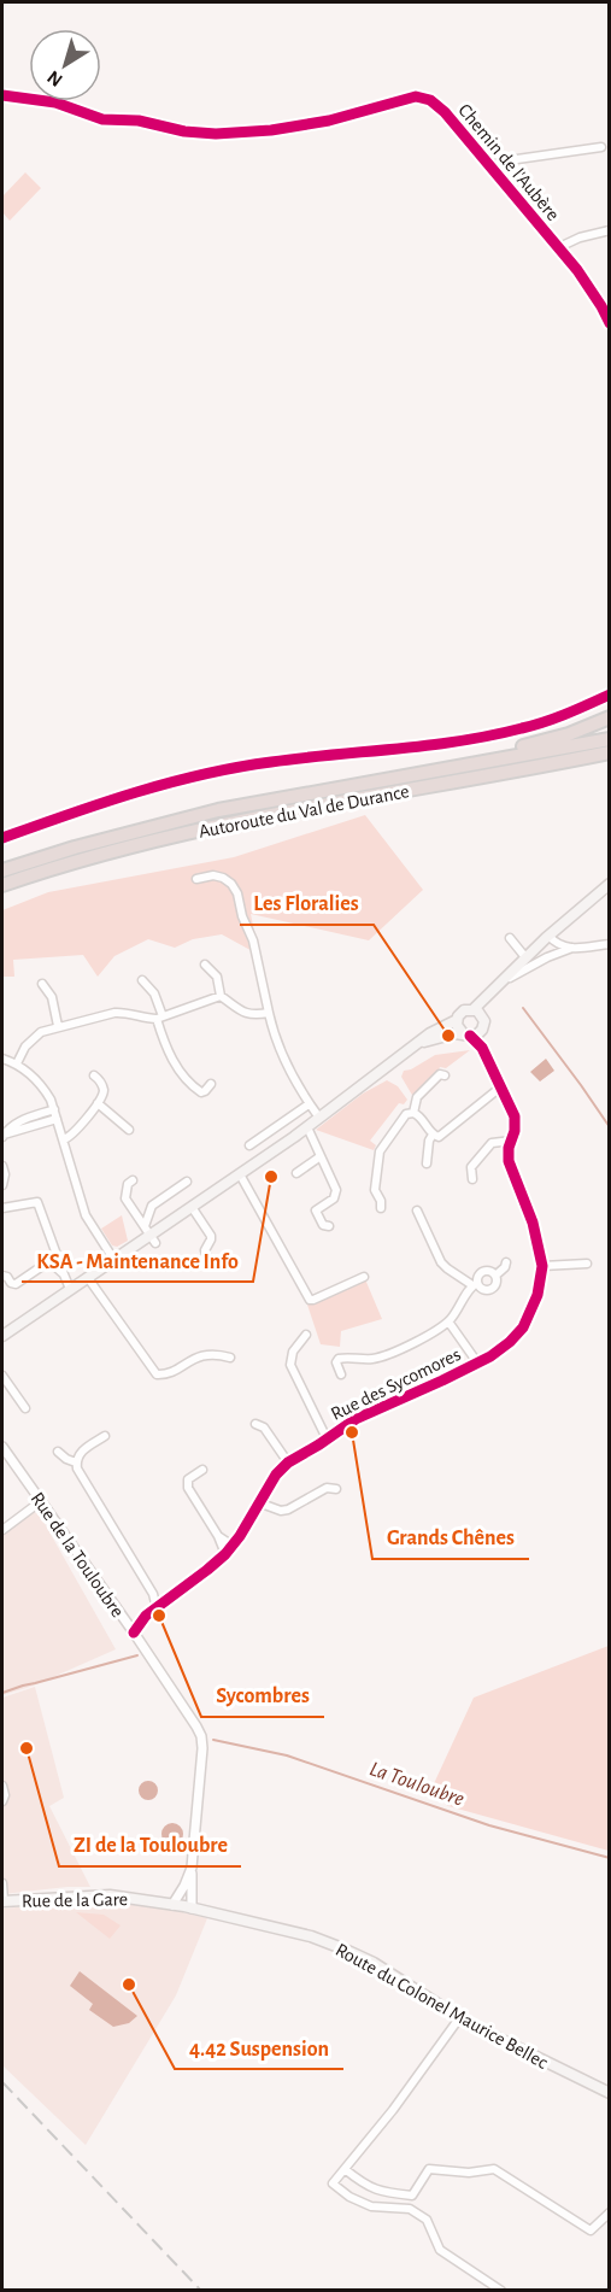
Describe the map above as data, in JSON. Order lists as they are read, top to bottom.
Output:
{
  "streets": {
    "highway": ["Autoroute du Val de Durance"],
    "main road": ["Rue de la Gare", "Route du Colonel Maurice Bellec"],
    "street": ["Chemin de l'Aubère", "Rue des Sycomores", "Rue de la Touloubre"]
  },
  "crossings": [
    ["Rue de la Touloubre", "Rue de la Gare"],
    ["Rue de la Gare", "Route du Colonel Maurice Bellec"]
  ],
  "water": ["La Touloubre"],
  "places": [
    "Les Floralies",
    "KSA - Maintenance Info",
    "Grands Chênes",
    "Sycombres",
    "ZI de la Touloubre",
    "4.42 Suspension"
  ],
  "north": "bottom left"
}
